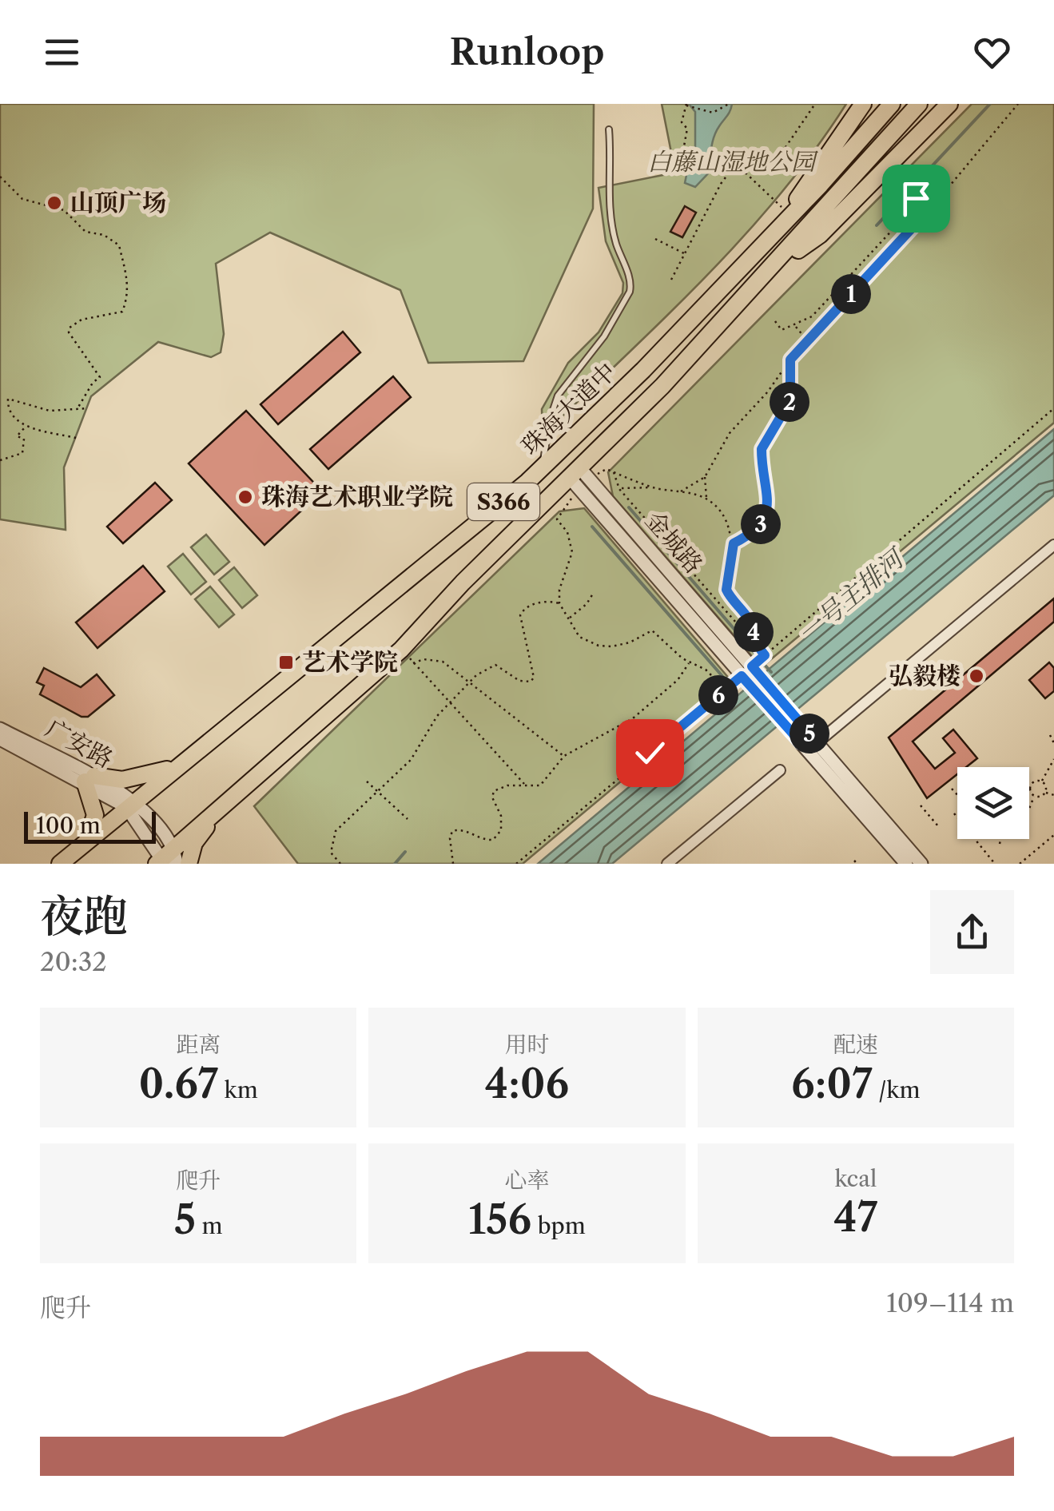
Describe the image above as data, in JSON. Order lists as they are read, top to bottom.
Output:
{
  "streets": {
    "highway": ["珠海大道中", "S366"],
    "street": ["金城路", "广安路"]
  },
  "crossings": [
    ["珠海大道中", "金城路"],
    ["珠海大道中", "广安路"]
  ],
  "water": ["一号主排河"],
  "parks": ["白藤山湿地公园"],
  "places": {
    "other": ["山顶广场", "珠海艺术职业学院", "弘毅楼"],
    "transit": ["艺术学院"]
  },
  "scale_bar": "100 m",
  "page": {
    "header": "Runloop",
    "pins": [
      "1",
      "2",
      "3",
      "4",
      "6",
      "5"
    ],
    "scale": "100 m",
    "heading": ["夜跑", "20:32"],
    "stats": [
      ["距离", "0.67 km"],
      ["用时", "4:06"],
      ["配速", "6:07 /km"],
      ["爬升", "5 m"],
      ["心率", "156 bpm"],
      ["kcal", "47"]
    ],
    "chart": ["爬升", "109–114 m"]
  }
}
